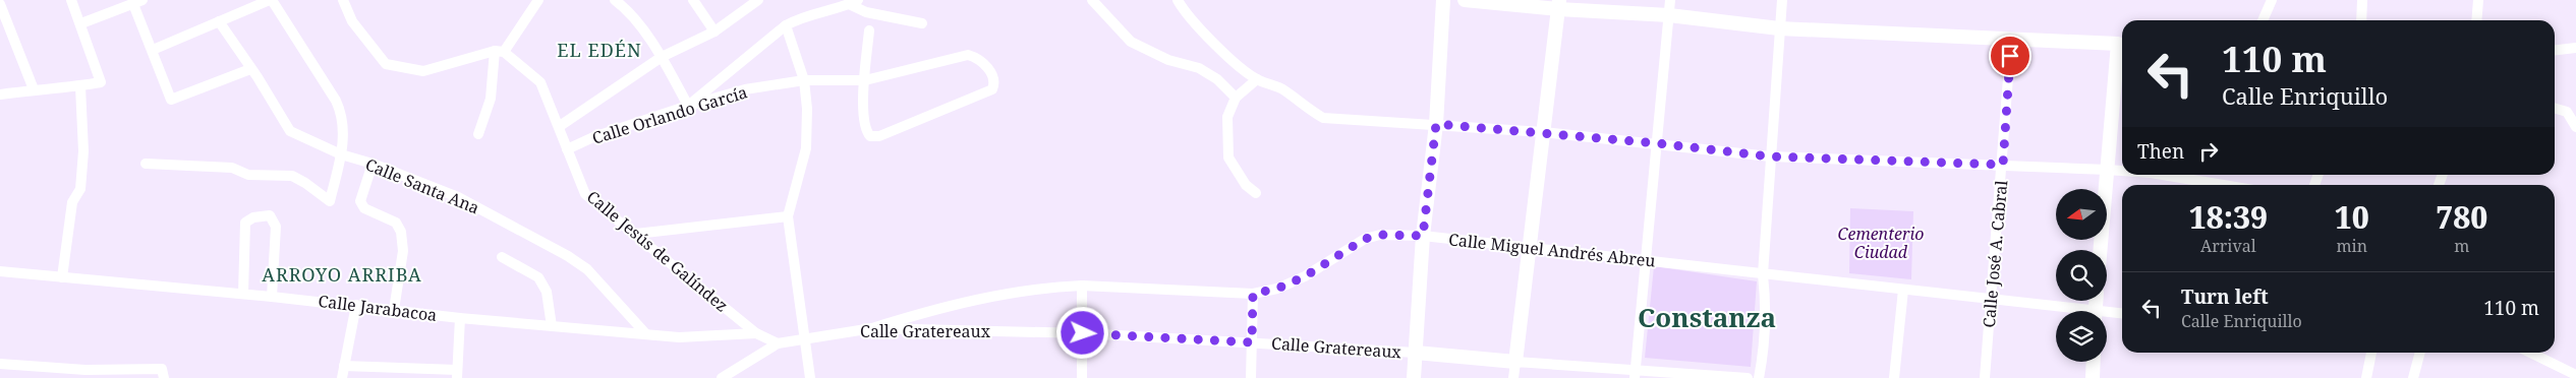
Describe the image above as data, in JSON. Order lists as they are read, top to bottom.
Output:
{
  "streets": {
    "street": [
      "Calle Orlando García",
      "Calle Santa Ana",
      "Calle Miguel Andrés Abreu",
      "Calle Jesús de Galíndez",
      "Calle José A. Cabral",
      "Calle Jarabacoa",
      "Calle Gratereaux"
    ]
  },
  "crossings": [
    ["Calle Orlando García", "Calle Jesús de Galíndez"],
    ["Calle Santa Ana", "Calle Jarabacoa"],
    ["Calle Miguel Andrés Abreu", "Calle José A. Cabral"],
    ["Calle Miguel Andrés Abreu", "Calle Gratereaux"],
    ["Calle Jesús de Galíndez", "Calle Jarabacoa"],
    ["Calle Jesús de Galíndez", "Calle Gratereaux"]
  ],
  "districts": ["EL EDÉN", "ARROYO ARRIBA", "Constanza"],
  "parks": ["Cementerio Ciudad"],
  "north": "left",
  "page": {
    "turn": ["110 m", "Calle Enriquillo"],
    "then": "Then",
    "eta": [
      "18:39",
      "Arrival",
      "10",
      "min",
      "780",
      "m"
    ],
    "list": [
      {
        "name": "Turn left",
        "note": "Calle Enriquillo",
        "value": "110 m"
      }
    ]
  }
}
